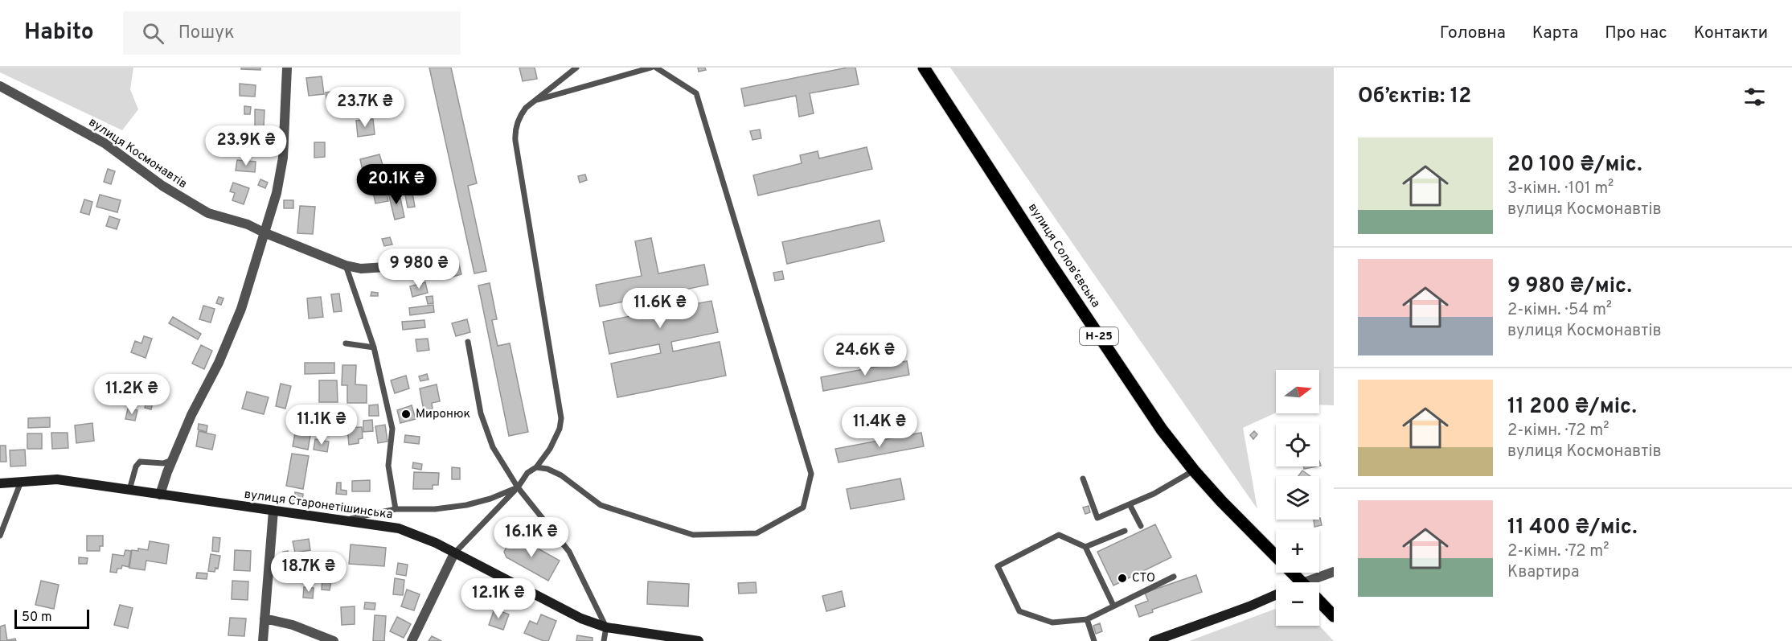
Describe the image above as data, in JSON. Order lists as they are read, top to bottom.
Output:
{
  "streets": {
    "main road": ["вулиця Соловʼєвська", "Н-25", "вулиця Старонетішинська"],
    "street": ["вулиця Космонавтів"]
  },
  "places": ["Миронюк", "СТО"],
  "scale_bar": "50 m",
  "north": "right",
  "page": {
    "header": "Habito",
    "search": "Пошук",
    "nav": [
      "Головна",
      "Карта",
      "Про нас",
      "Контакти"
    ],
    "heading": "Об’єктів: 12",
    "price": [
      "23.7K ₴",
      "23.9K ₴",
      "20.1K ₴",
      "9 980 ₴",
      "11.6K ₴",
      "24.6K ₴",
      "11.2K ₴",
      "11.1K ₴",
      "11.4K ₴",
      "16.1K ₴",
      "18.7K ₴",
      "12.1K ₴"
    ],
    "list": [
      {
        "name": "20 100 ₴/міс.",
        "note": "3-кімн. · 101 m² · вулиця Космонавтів"
      },
      {
        "name": "9 980 ₴/міс.",
        "note": "2-кімн. · 54 m² · вулиця Космонавтів"
      },
      {
        "name": "11 200 ₴/міс.",
        "note": "2-кімн. · 72 m² · вулиця Космонавтів"
      },
      {
        "name": "11 400 ₴/міс.",
        "note": "2-кімн. · 72 m² · Квартира"
      }
    ],
    "map_buttons": ["+", "−"],
    "scale": "50 m"
  }
}
